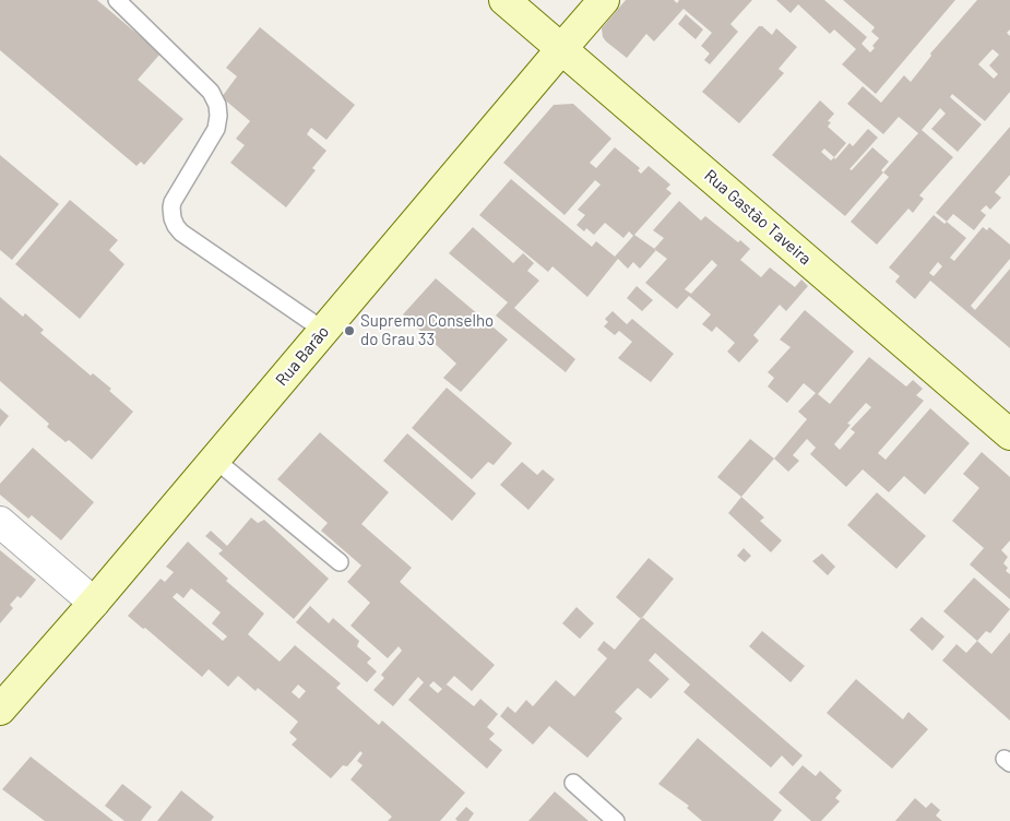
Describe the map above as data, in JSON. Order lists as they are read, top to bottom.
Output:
{
  "streets": {
    "street": ["Rua Gastão Taveira", "Rua Barão"]
  },
  "crossings": [
    ["Rua Gastão Taveira", "Rua Barão"]
  ],
  "places": ["Supremo Conselho do Grau 33"]
}
